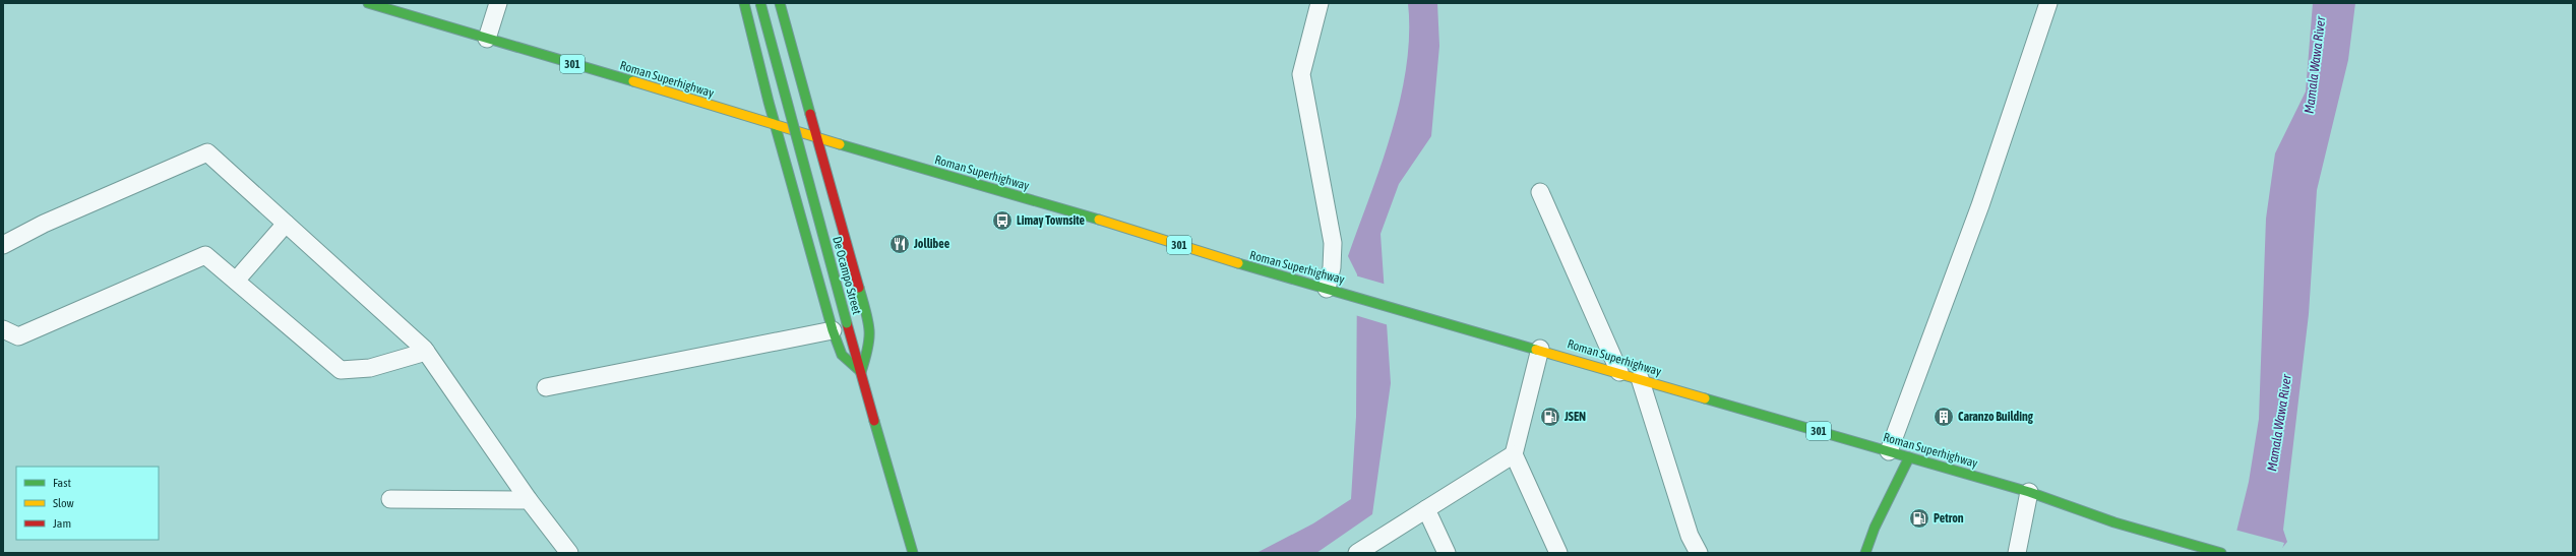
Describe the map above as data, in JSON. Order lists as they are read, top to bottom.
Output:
{
  "streets": {
    "main road": ["301", "Roman Superhighway", "De Ocampo Street"]
  },
  "water": ["Mamala Wawa River"],
  "places": {
    "bus stop": ["Limay Townsite"],
    "restaurant": ["Jollibee"],
    "fuel station": ["JSEN", "Petron"],
    "building": ["Caranzo Building"]
  },
  "legend": ["Fast", "Slow", "Jam"]
}
